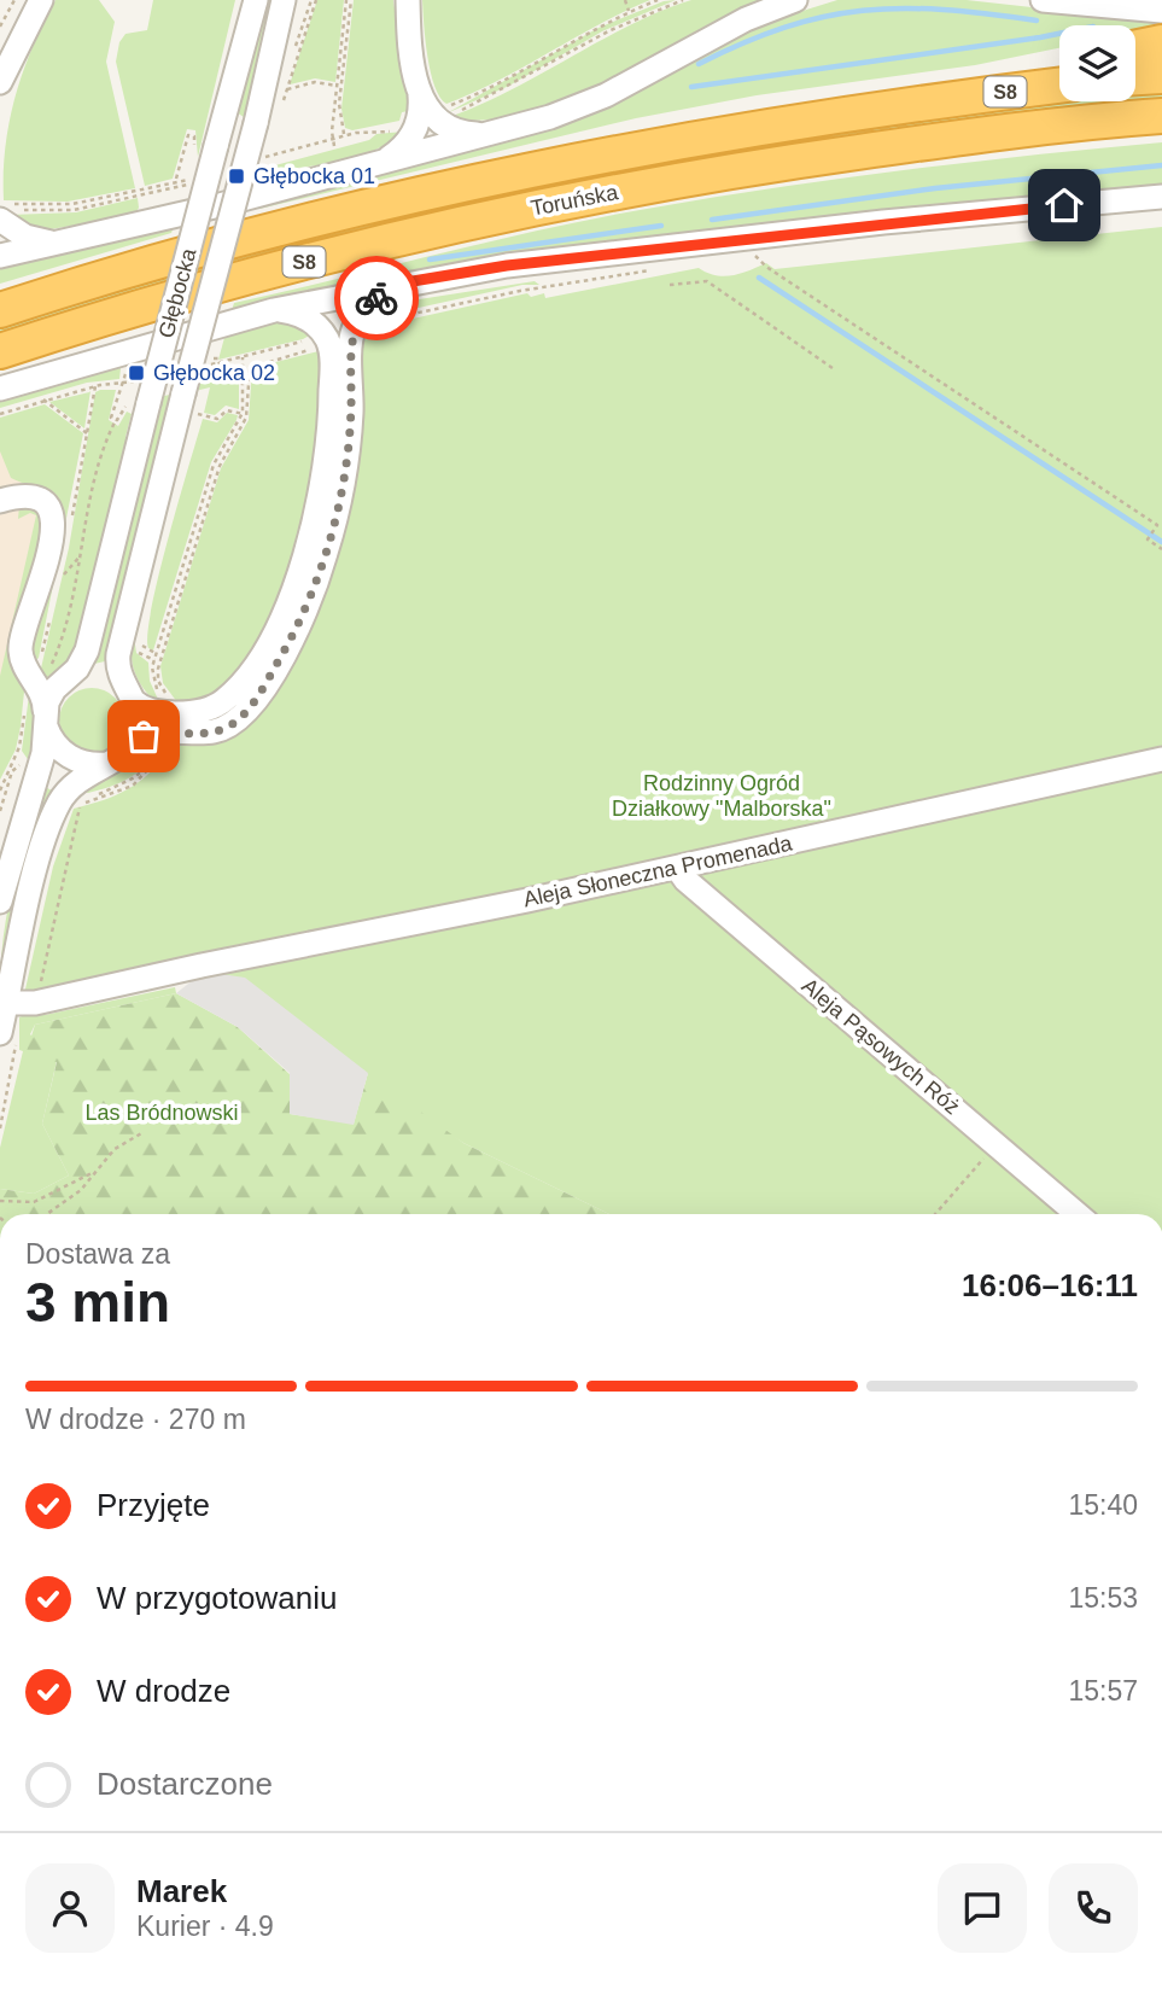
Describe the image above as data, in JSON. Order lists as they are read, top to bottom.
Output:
{
  "streets": {
    "highway": ["S8", "Toruńska"],
    "street": ["Głębocka", "Aleja Słoneczna Promenada", "Aleja Pąsowych Róż"]
  },
  "crossings": [
    ["Aleja Słoneczna Promenada", "Aleja Pąsowych Róż"]
  ],
  "parks": ["Rodzinny Ogród Działkowy \"Malborska\"", "Las Bródnowski"],
  "places": {
    "transit": ["Głębocka 01", "Głębocka 02"]
  },
  "page": {
    "heading": ["3 min", "Dostawa za", "16:06–16:11"],
    "panel": ["Marek", "Kurier · 4.9"],
    "bar": "W drodze · 270 m",
    "list": [
      ["Przyjęte", "15:40"],
      ["W przygotowaniu", "15:53"],
      ["W drodze", "15:57"],
      "Dostarczone"
    ]
  }
}
